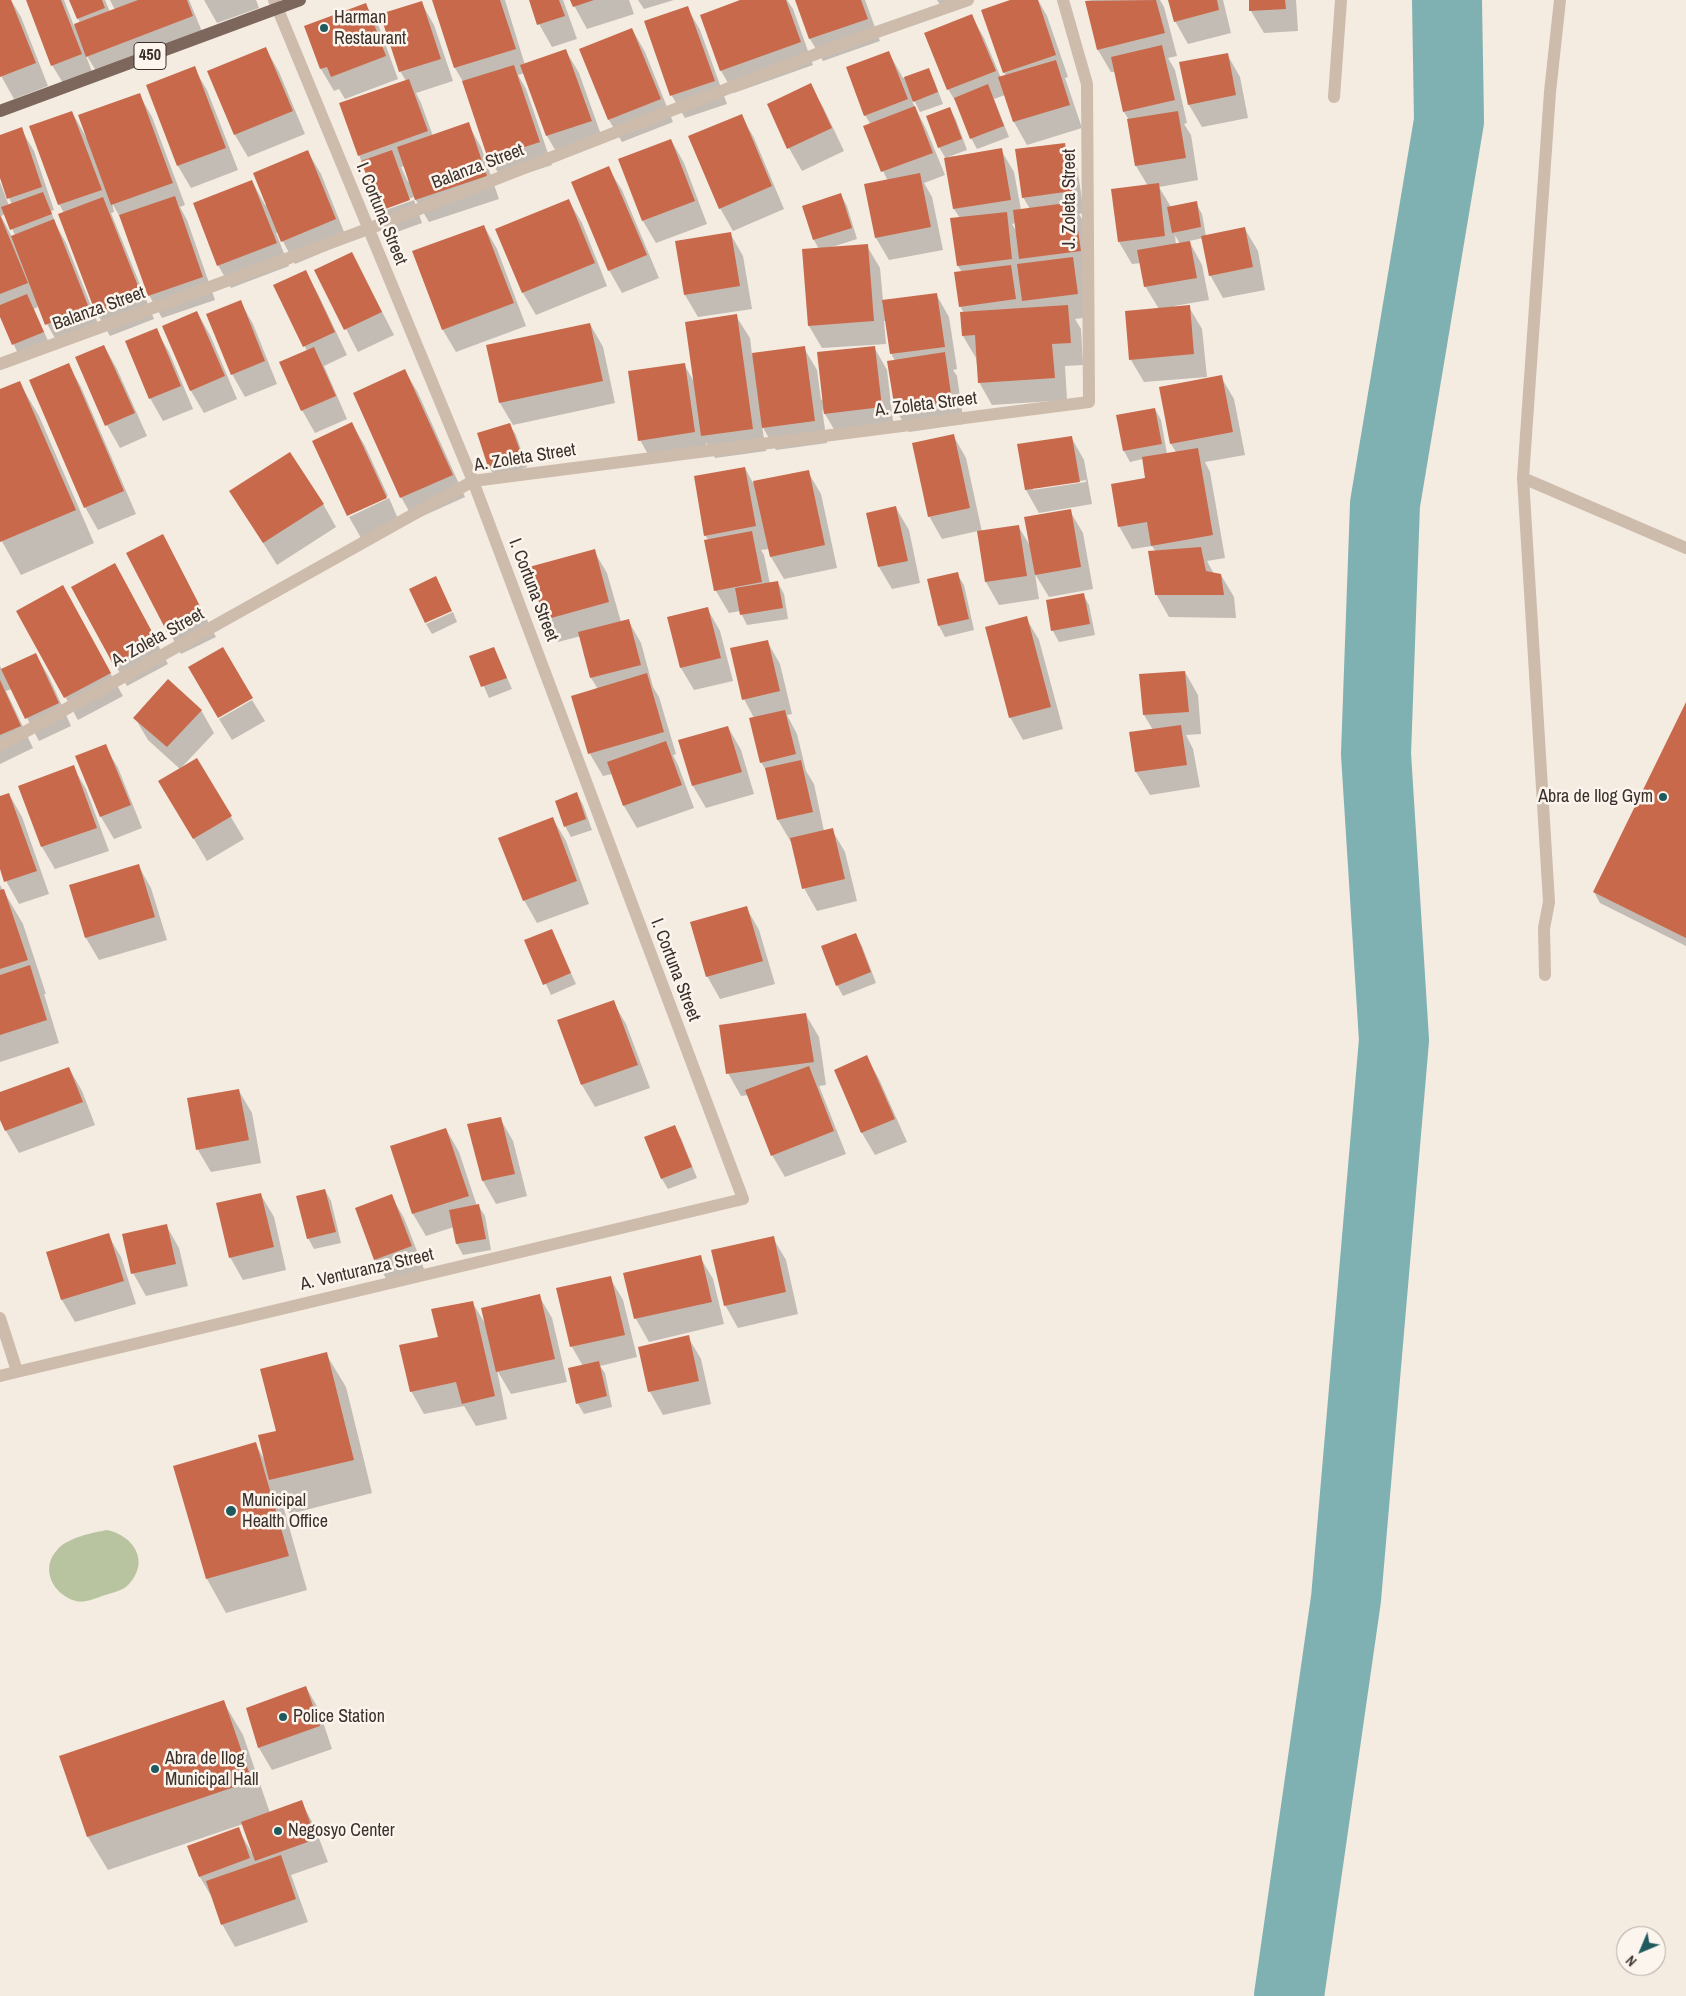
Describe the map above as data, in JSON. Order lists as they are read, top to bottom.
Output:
{
  "streets": {
    "main road": ["450"],
    "street": [
      "Balanza Street",
      "J. Zoleta Street",
      "I. Cortuna Street",
      "A. Zoleta Street",
      "A. Venturanza Street"
    ]
  },
  "crossings": [
    ["450", "I. Cortuna Street"],
    ["Balanza Street", "I. Cortuna Street"],
    ["J. Zoleta Street", "A. Zoleta Street"],
    ["I. Cortuna Street", "A. Zoleta Street"],
    ["I. Cortuna Street", "A. Venturanza Street"]
  ],
  "places": [
    "Harman Restaurant",
    "Abra de Ilog Gym",
    "Municipal Health Office",
    "Police Station",
    "Abra de Ilog Municipal Hall",
    "Negosyo Center"
  ],
  "north": "bottom left"
}
